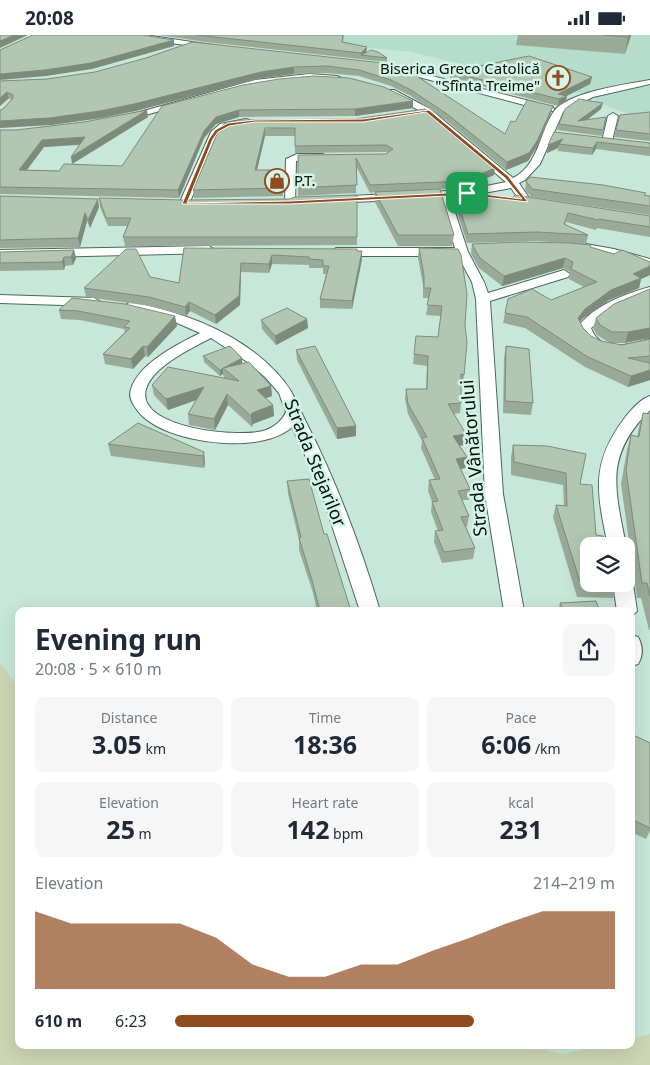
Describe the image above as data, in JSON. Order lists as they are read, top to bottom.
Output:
{
  "streets": {
    "street": ["Strada Vânătorului", "Strada Stejarilor"]
  },
  "places": {
    "church": ["Biserica Greco Catolică \"Sfînta Treime\""],
    "shop": ["P.T."]
  },
  "page": {
    "status": "20:08",
    "heading": ["Evening run", "20:08 · 5 × 610 m"],
    "stats": [
      ["Distance", "3.05 km"],
      ["Time", "18:36"],
      ["Pace", "6:06 /km"],
      ["Elevation", "25 m"],
      ["Heart rate", "142 bpm"],
      ["kcal", "231"]
    ],
    "chart": ["Elevation", "214–219 m"],
    "list": [
      {
        "name": "610 m",
        "note": "6:23"
      }
    ]
  }
}
